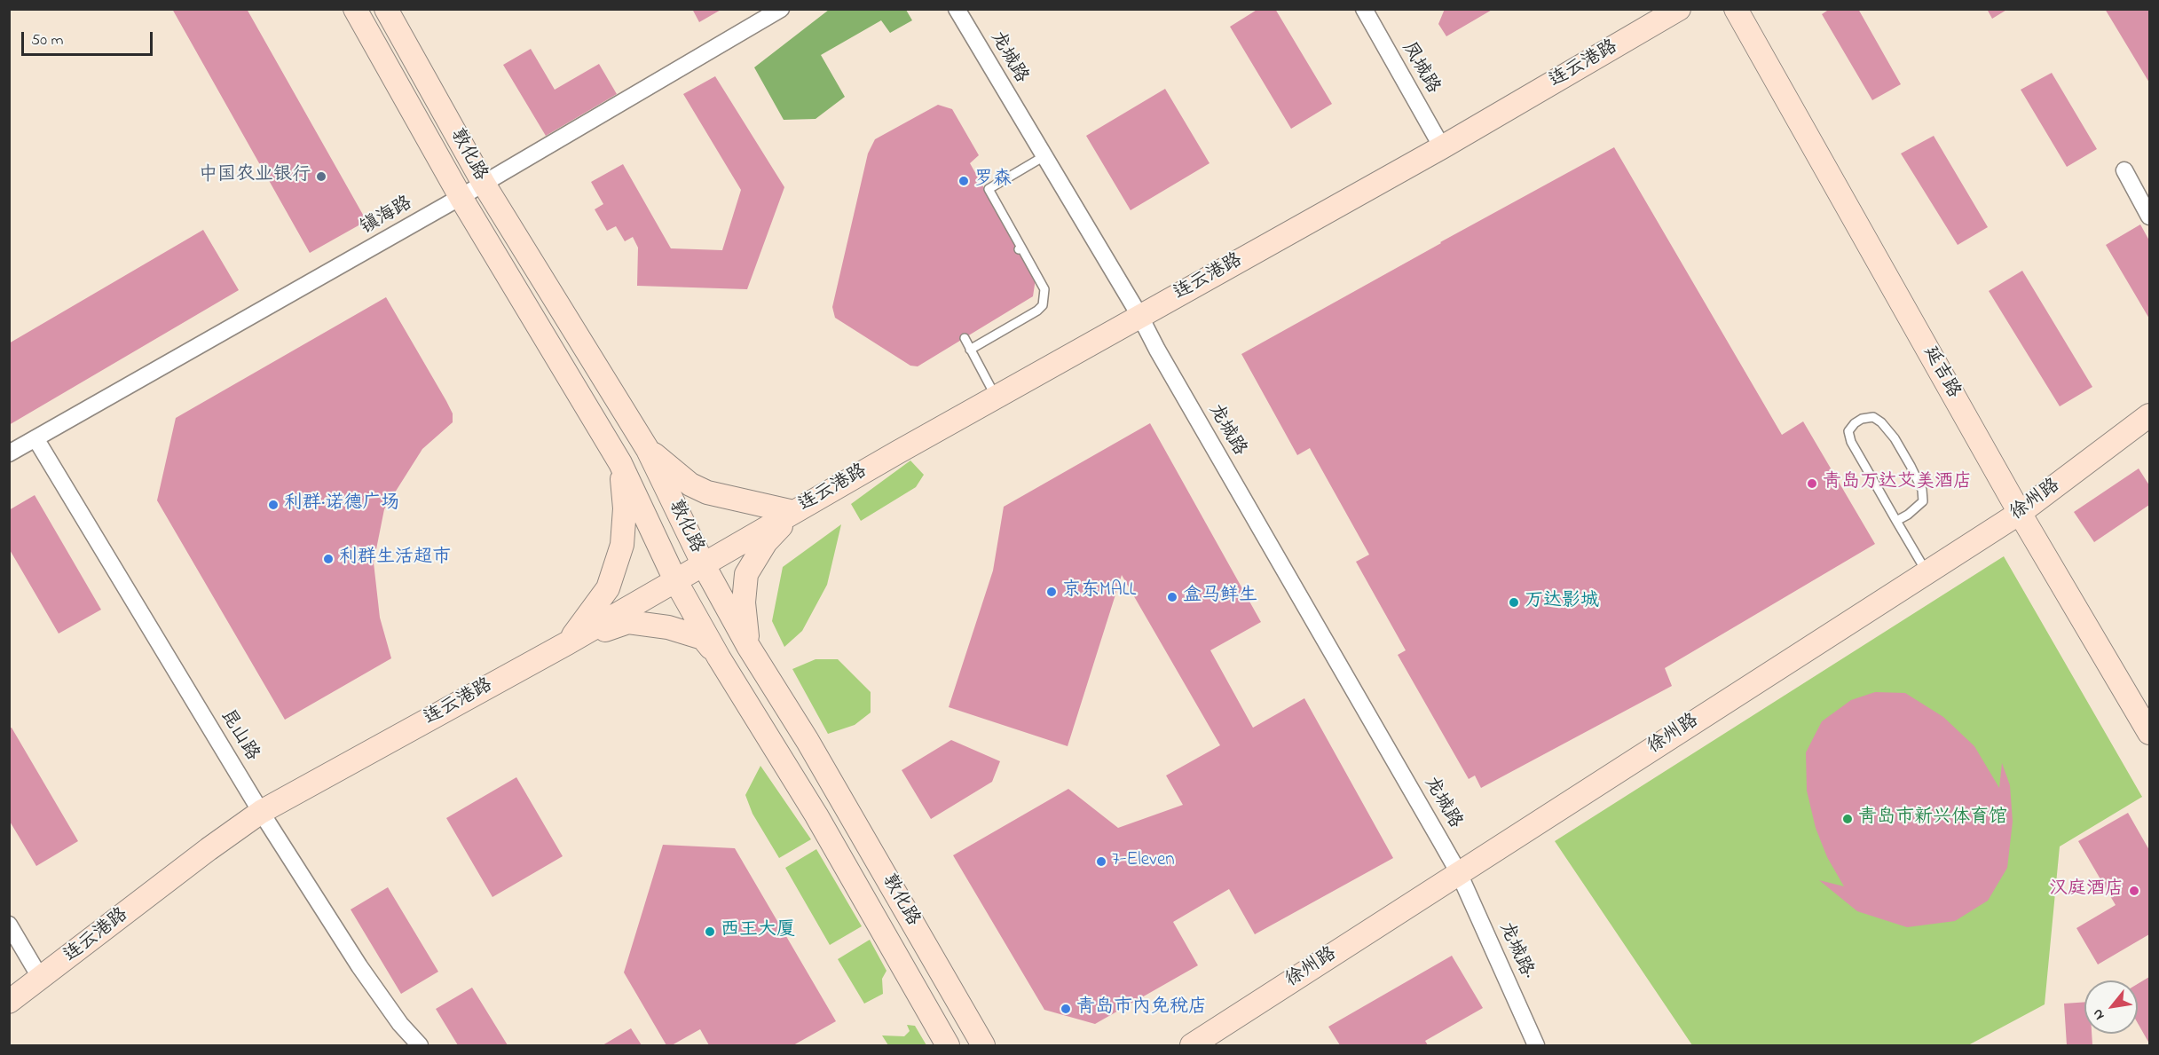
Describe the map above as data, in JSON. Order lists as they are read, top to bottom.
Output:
{
  "streets": {
    "main road": [
      "连云港路",
      "敦化路",
      "延吉路",
      "徐州路"
    ],
    "street": [
      "龙城路",
      "凤城路",
      "镇海路",
      "昆山路",
      "龙城路·"
    ]
  },
  "crossings": [
    ["龙城路", "连云港路"],
    ["龙城路", "徐州路"],
    ["龙城路", "龙城路·"],
    ["连云港路", "凤城路"],
    ["连云港路", "敦化路"],
    ["连云港路", "昆山路"],
    ["敦化路", "镇海路"],
    ["镇海路", "昆山路"],
    ["延吉路", "徐州路"],
    ["徐州路", "龙城路·"]
  ],
  "places": [
    "中国农业银行",
    "罗森",
    "青岛万达艾美酒店",
    "利群·诺德广场",
    "利群生活超市",
    "京东MALL",
    "盒马鲜生",
    "万达影城",
    "青岛市新兴体育馆",
    "7-Eleven",
    "汉庭酒店",
    "西王大厦",
    "青岛市内免税店"
  ],
  "scale_bar": "50 m",
  "north": "bottom left"
}
